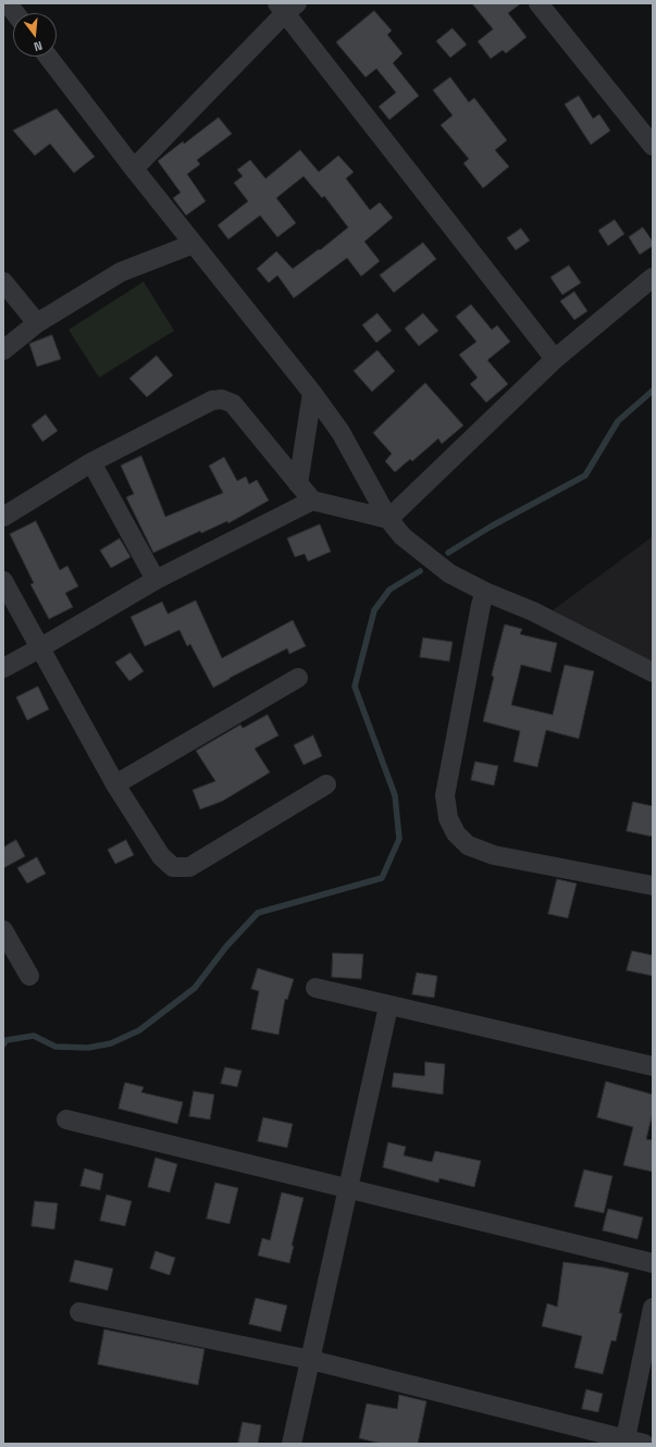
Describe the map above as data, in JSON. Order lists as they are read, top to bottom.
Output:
{
  "north": "bottom"
}
